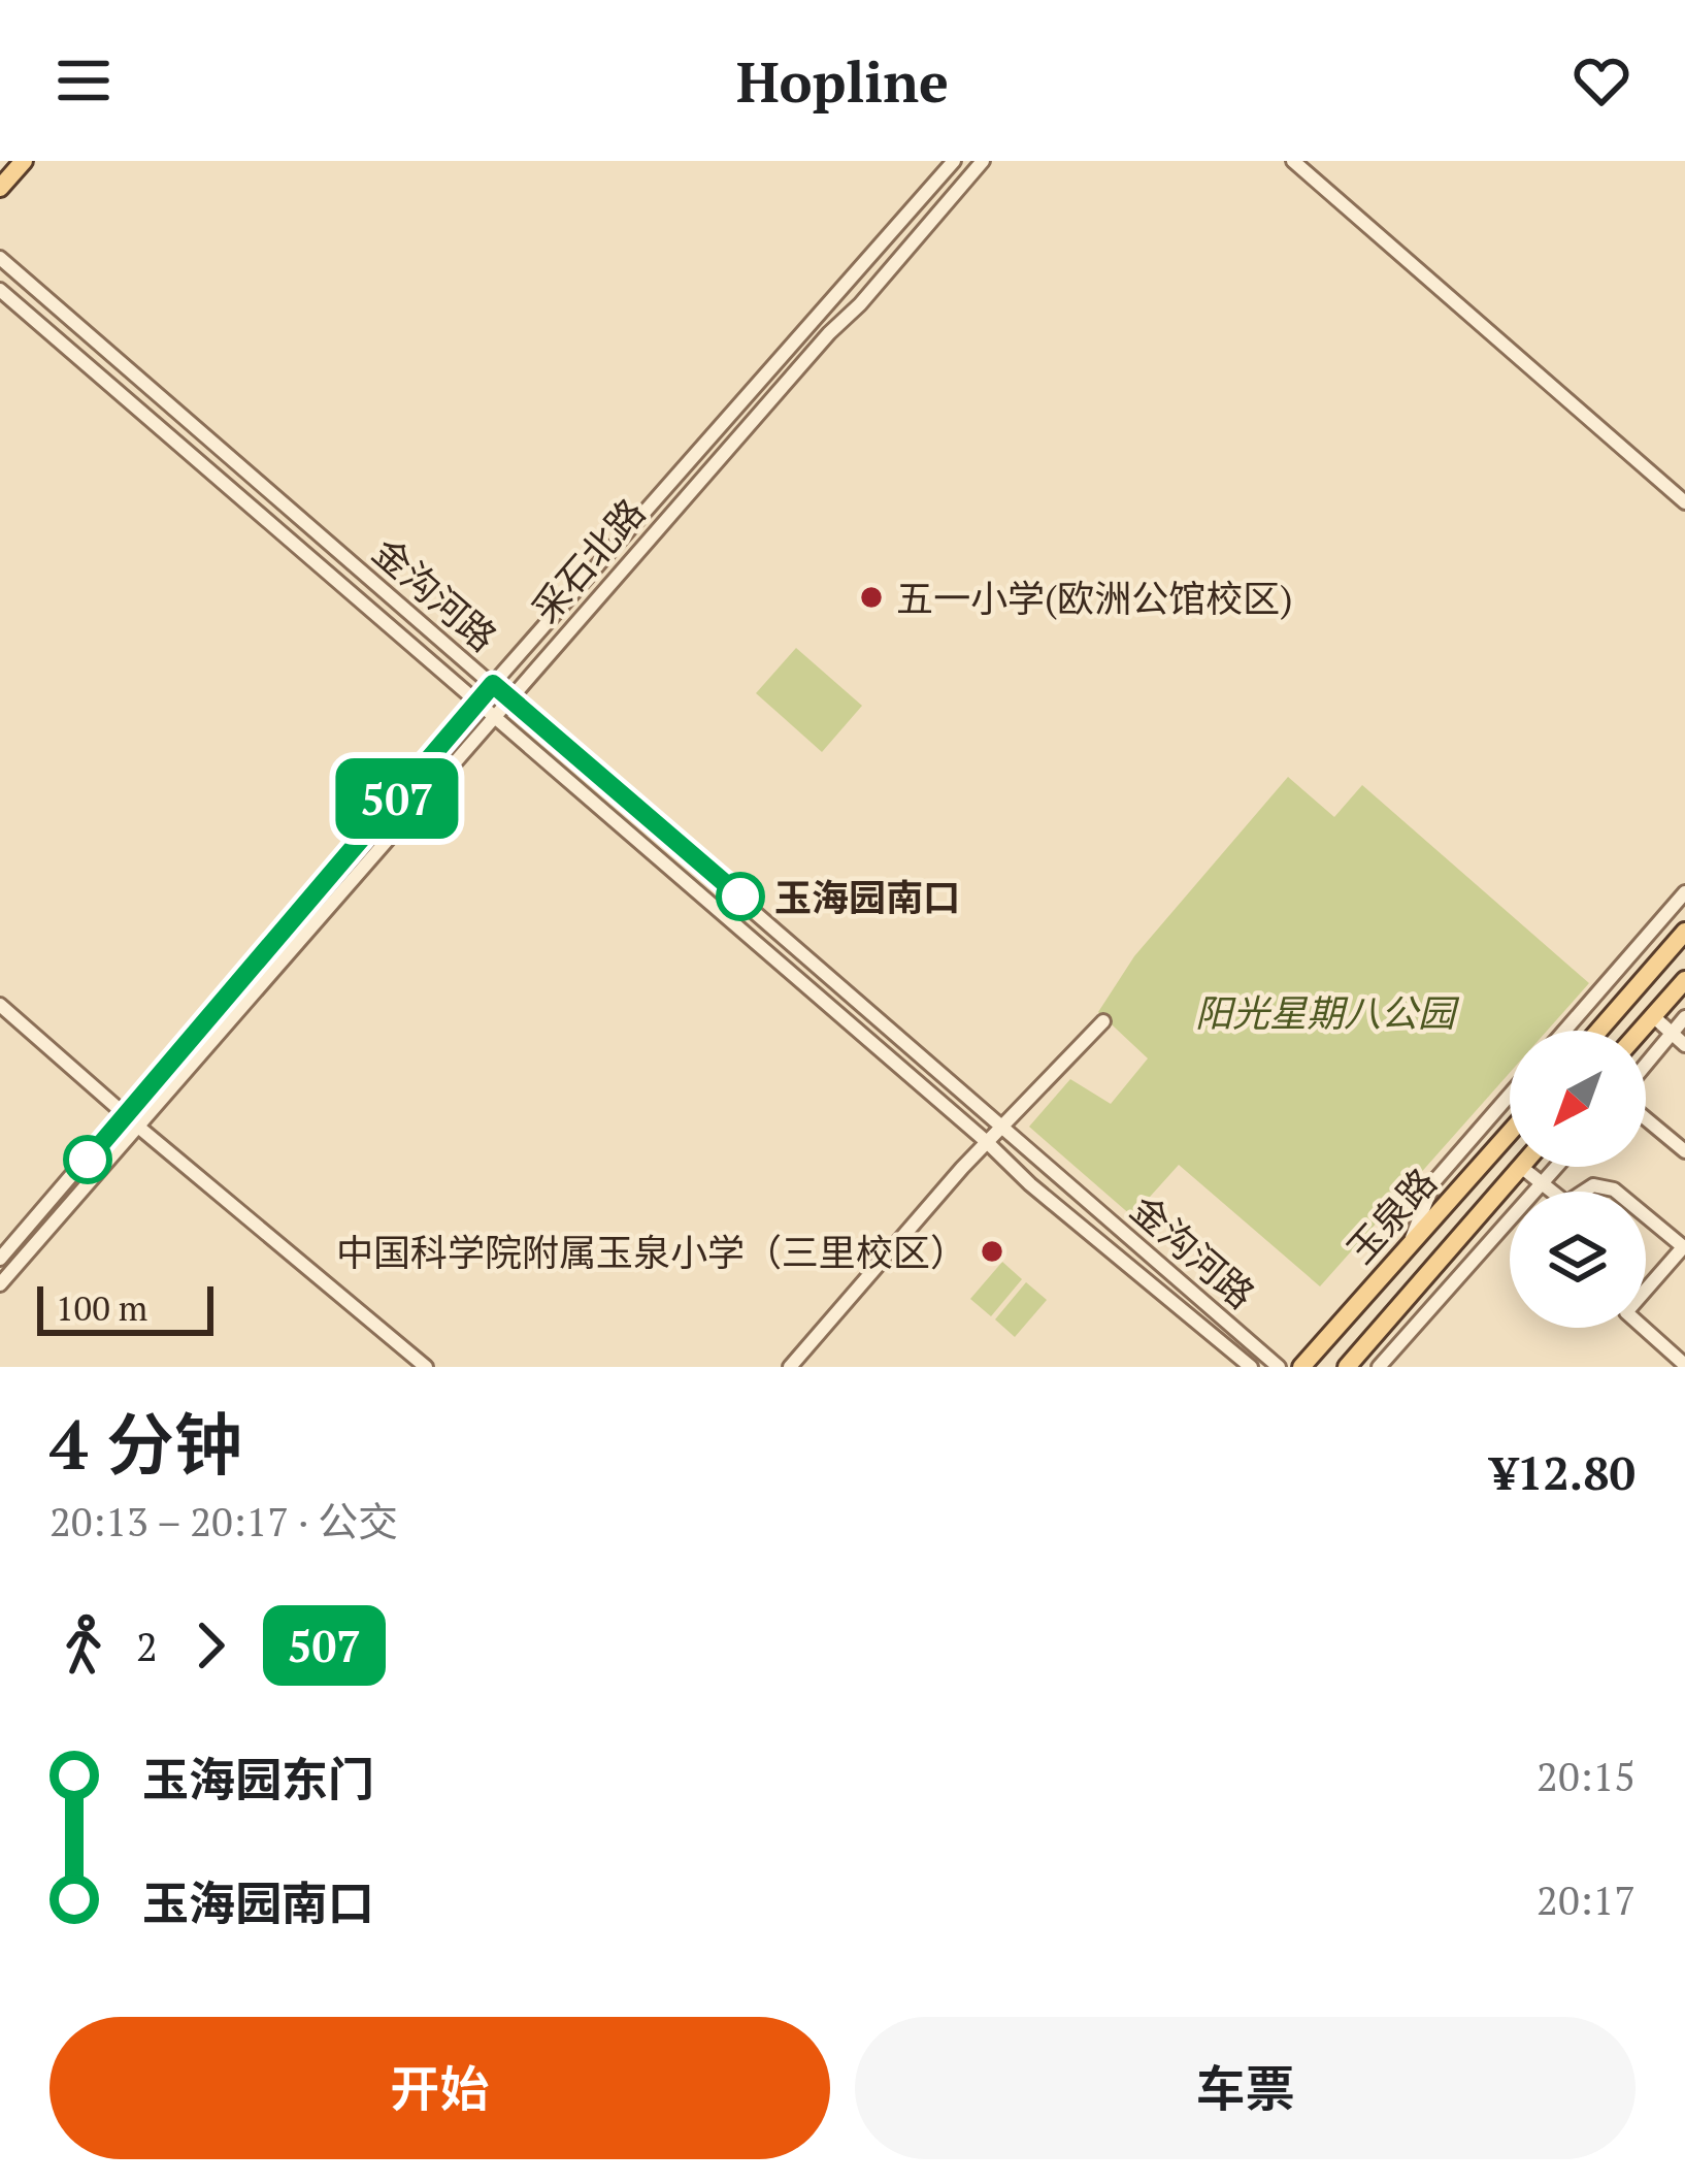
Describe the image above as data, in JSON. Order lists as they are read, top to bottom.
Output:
{
  "streets": {
    "main road": ["玉泉路"],
    "street": ["采石北路", "金沟河路"]
  },
  "crossings": [
    ["采石北路", "金沟河路"]
  ],
  "parks": ["阳光星期八公园"],
  "places": ["五一小学(欧洲公馆校区)", "玉海园南口", "中国科学院附属玉泉小学（三里校区）"],
  "lines": ["bus line 507"],
  "scale_bar": "100 m",
  "north": "bottom left",
  "page": {
    "header": "Hopline",
    "on_map": "507",
    "scale": "100 m",
    "heading": ["4 分钟", "20:13 – 20:17 · 公交", "¥12.80"],
    "legs": ["2", "507"],
    "list": [
      {
        "name": "玉海园东门",
        "value": "20:15"
      },
      {
        "name": "玉海园南口",
        "value": "20:17"
      }
    ],
    "buttons": ["开始", "车票"]
  }
}
